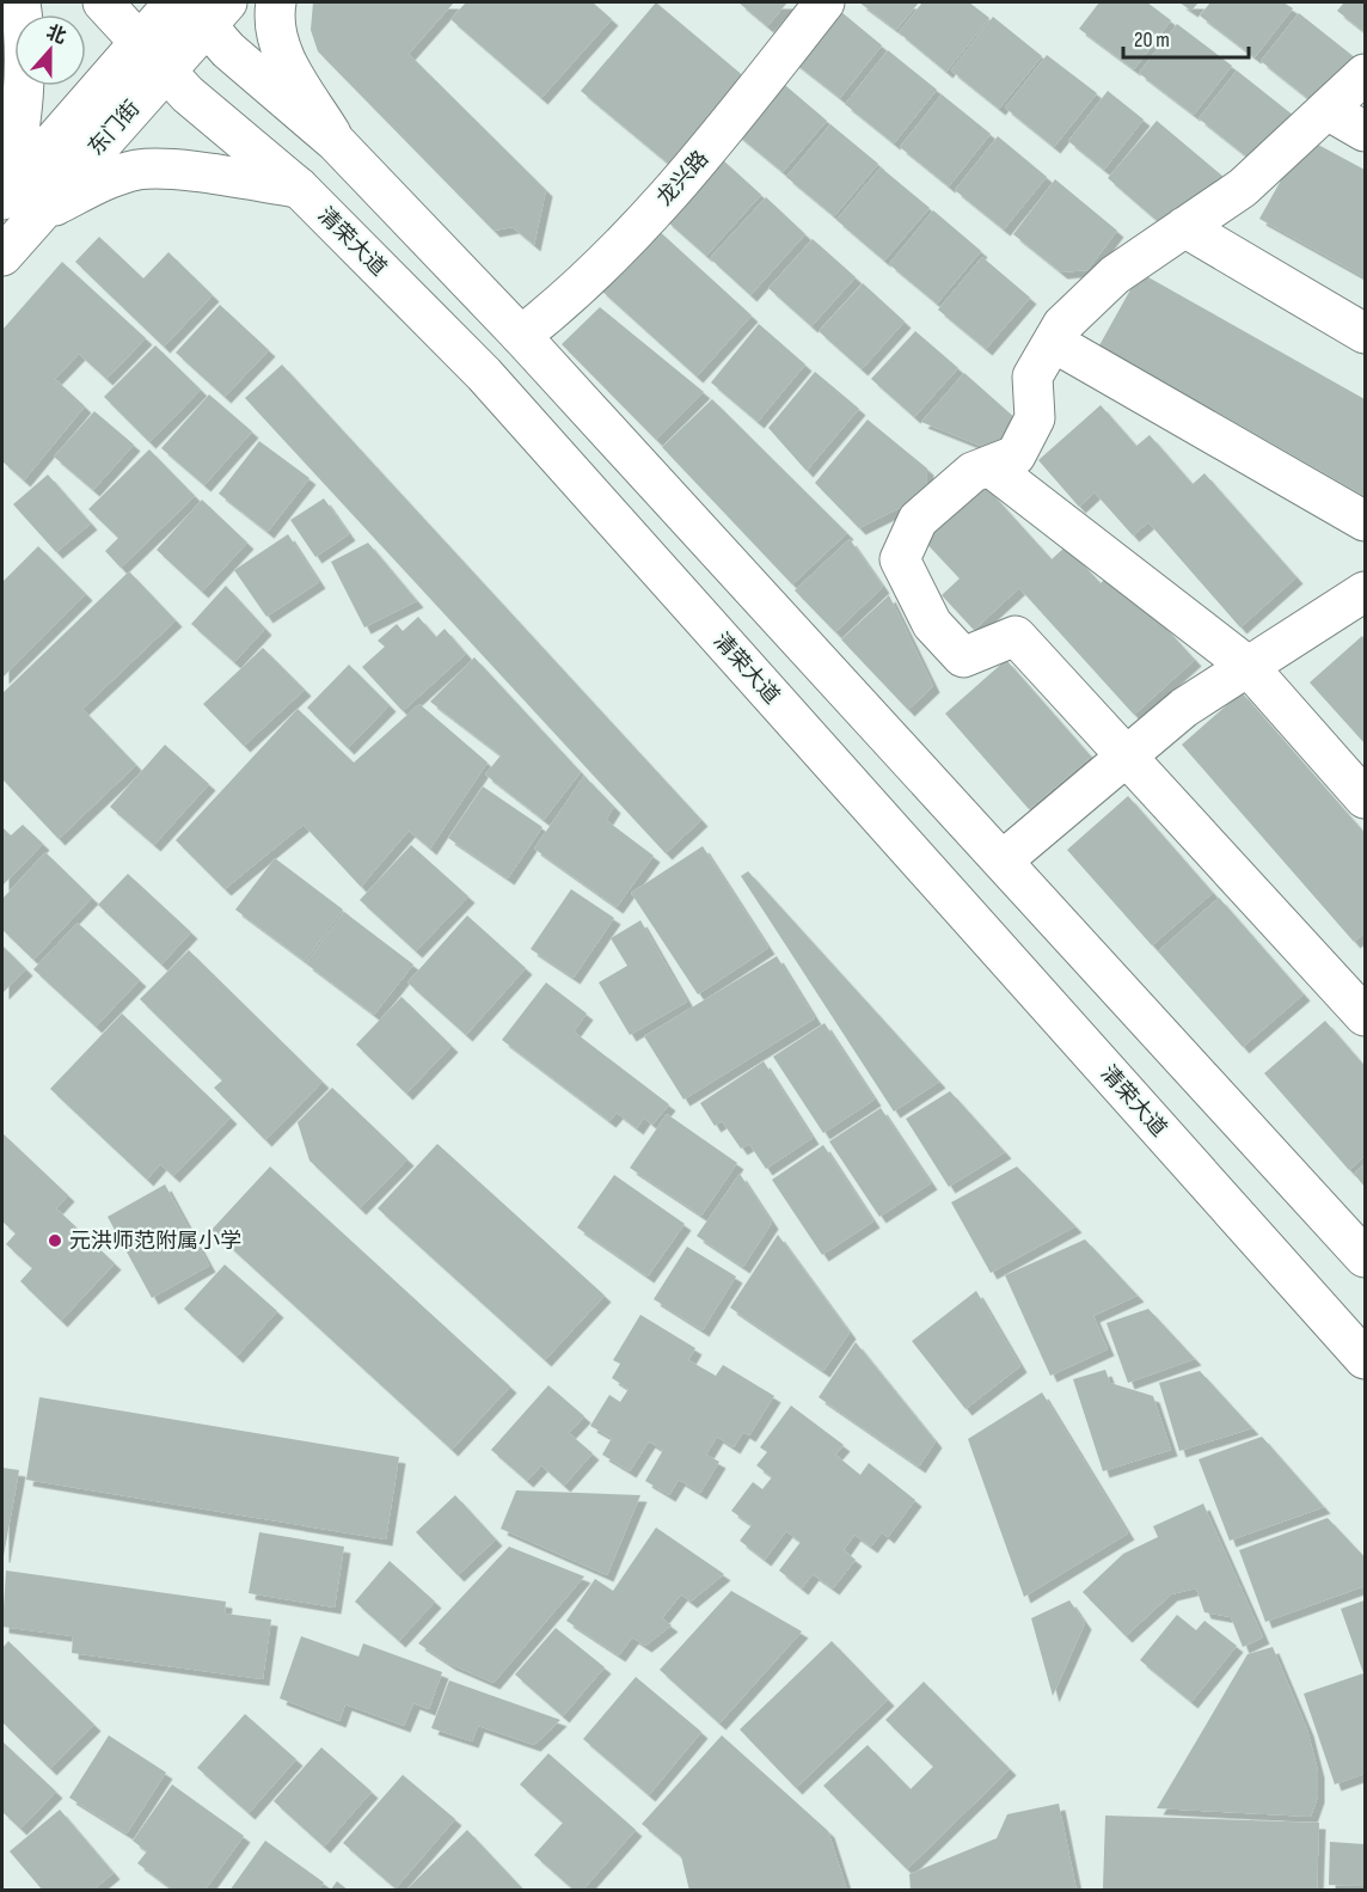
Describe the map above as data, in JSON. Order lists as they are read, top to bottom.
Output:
{
  "streets": {
    "street": ["东门街", "龙兴路", "清荣大道"]
  },
  "crossings": [
    ["东门街", "清荣大道"]
  ],
  "places": ["元洪师范附属小学"],
  "scale_bar": "20 m",
  "north": "top"
}
